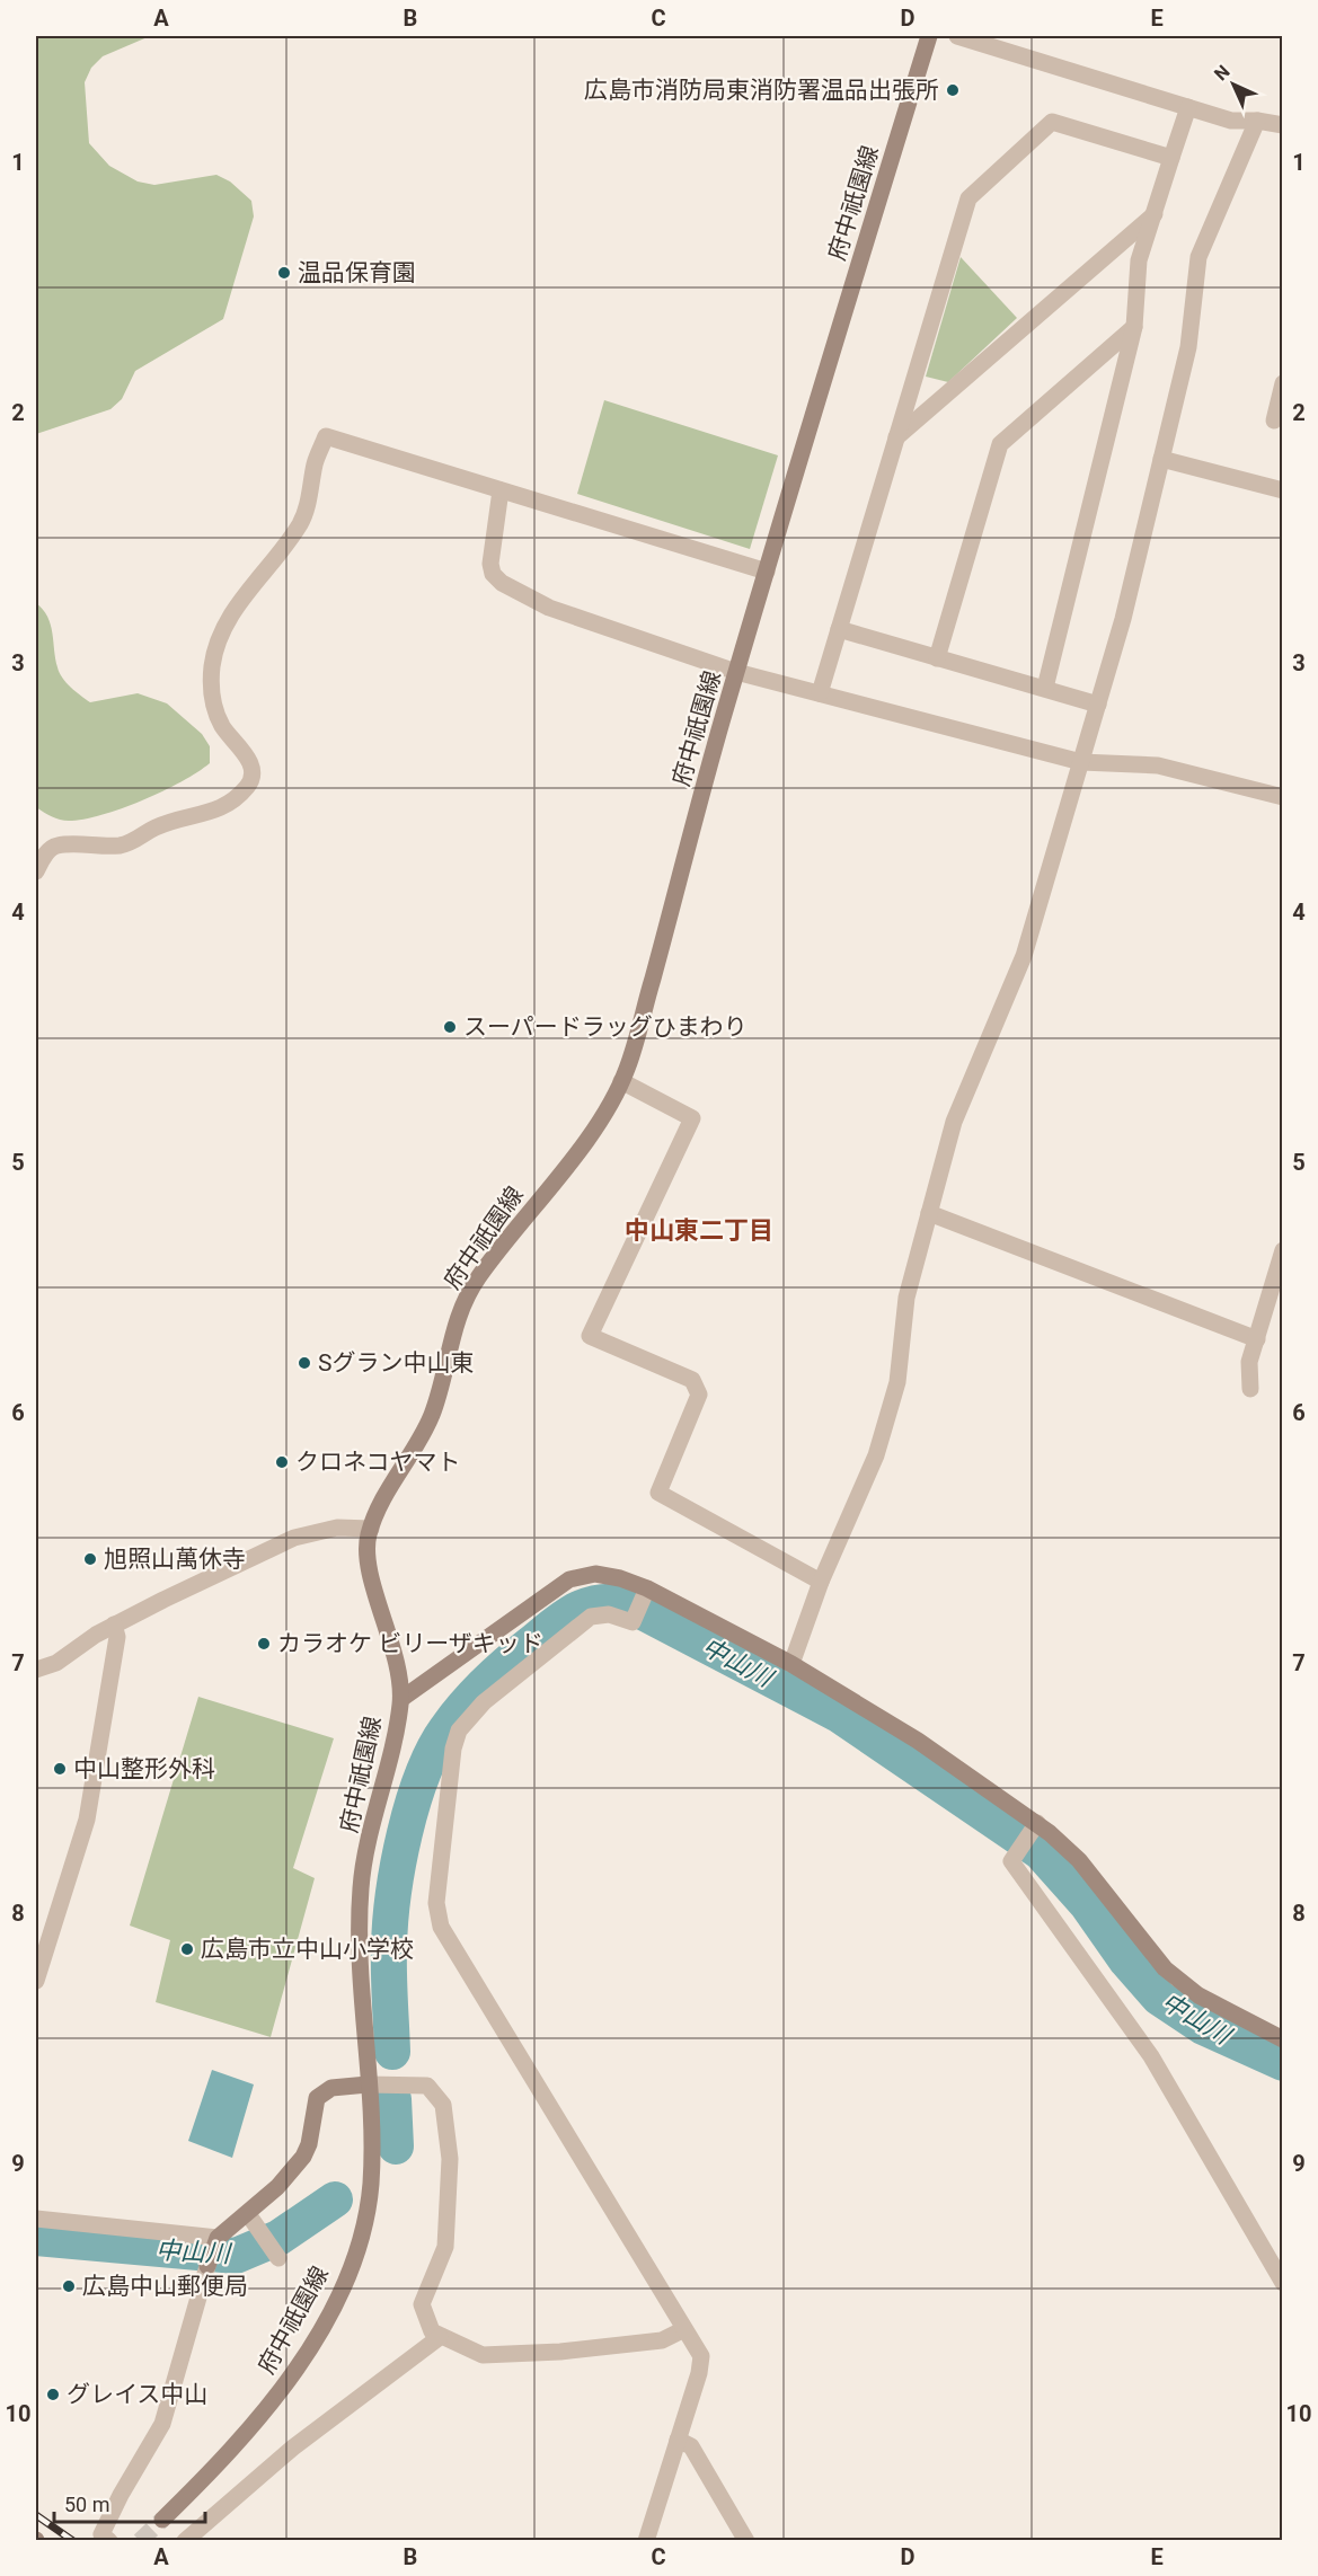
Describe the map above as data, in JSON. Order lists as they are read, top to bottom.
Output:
{
  "streets": {
    "main road": ["府中祇園線"]
  },
  "districts": ["中山東二丁目"],
  "water": ["中山川"],
  "places": [
    "広島市消防局東消防署温品出張所",
    "温品保育園",
    "スーパードラッグひまわり",
    "Sグラン中山東",
    "クロネコヤマト",
    "旭照山萬休寺",
    "カラオケ ビリーザキッド",
    "中山整形外科",
    "広島市立中山小学校",
    "広島中山郵便局",
    "グレイス中山"
  ],
  "scale_bar": "50 m",
  "north": "top left",
  "grid": {
    "columns": [
      "A",
      "B",
      "C",
      "D",
      "E"
    ],
    "rows": [
      "1",
      "2",
      "3",
      "4",
      "5",
      "6",
      "7",
      "8",
      "9",
      "10"
    ]
  }
}
